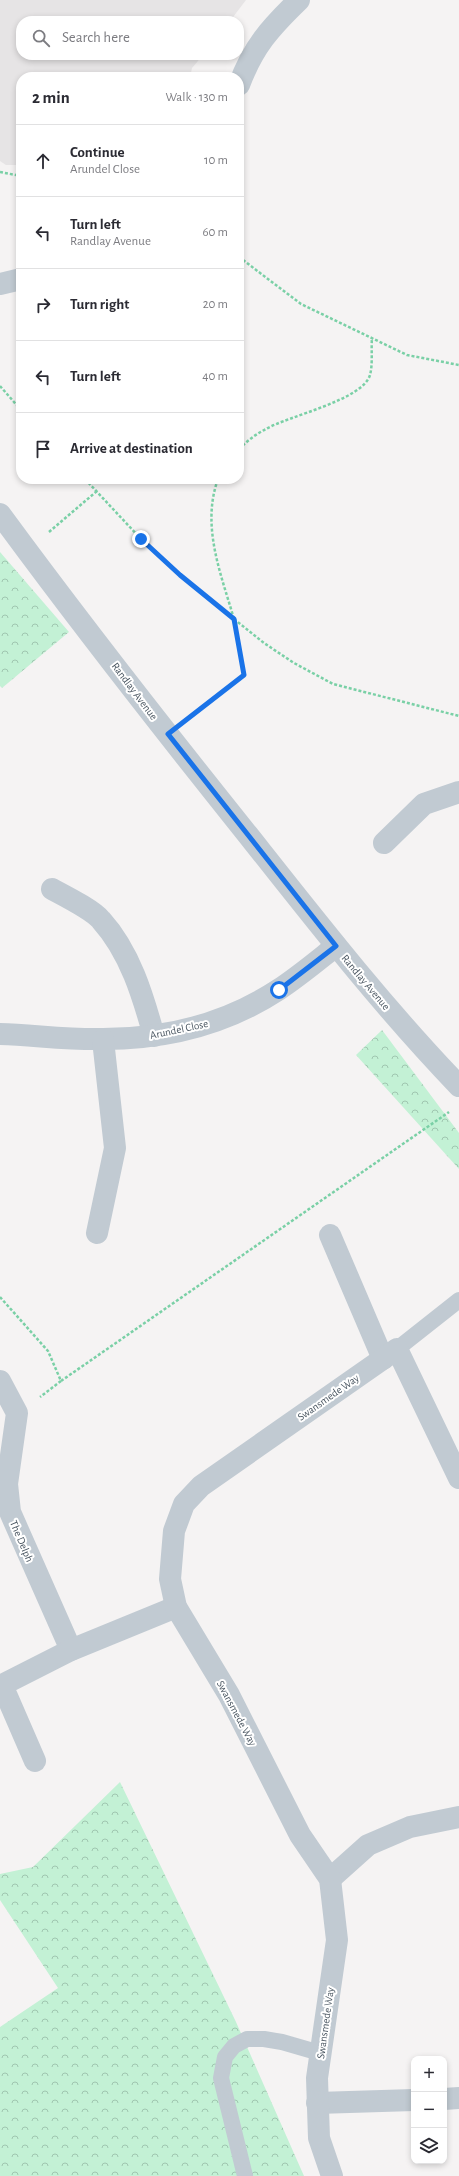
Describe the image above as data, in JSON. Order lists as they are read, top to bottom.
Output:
{
  "streets": {
    "street": [
      "Randlay Avenue",
      "Arundel Close",
      "Swansmede Way",
      "The Delph"
    ]
  },
  "crossings": [
    ["Randlay Avenue", "Arundel Close"]
  ],
  "page": {
    "search": "Search here",
    "heading": ["2 min", "Walk · 130 m"],
    "list": [
      ["Continue", "Arundel Close", "10 m"],
      ["Turn left", "Randlay Avenue", "60 m"],
      ["Turn right", "20 m"],
      ["Turn left", "40 m"],
      "Arrive at destination"
    ],
    "map_buttons": ["+", "−"]
  }
}
